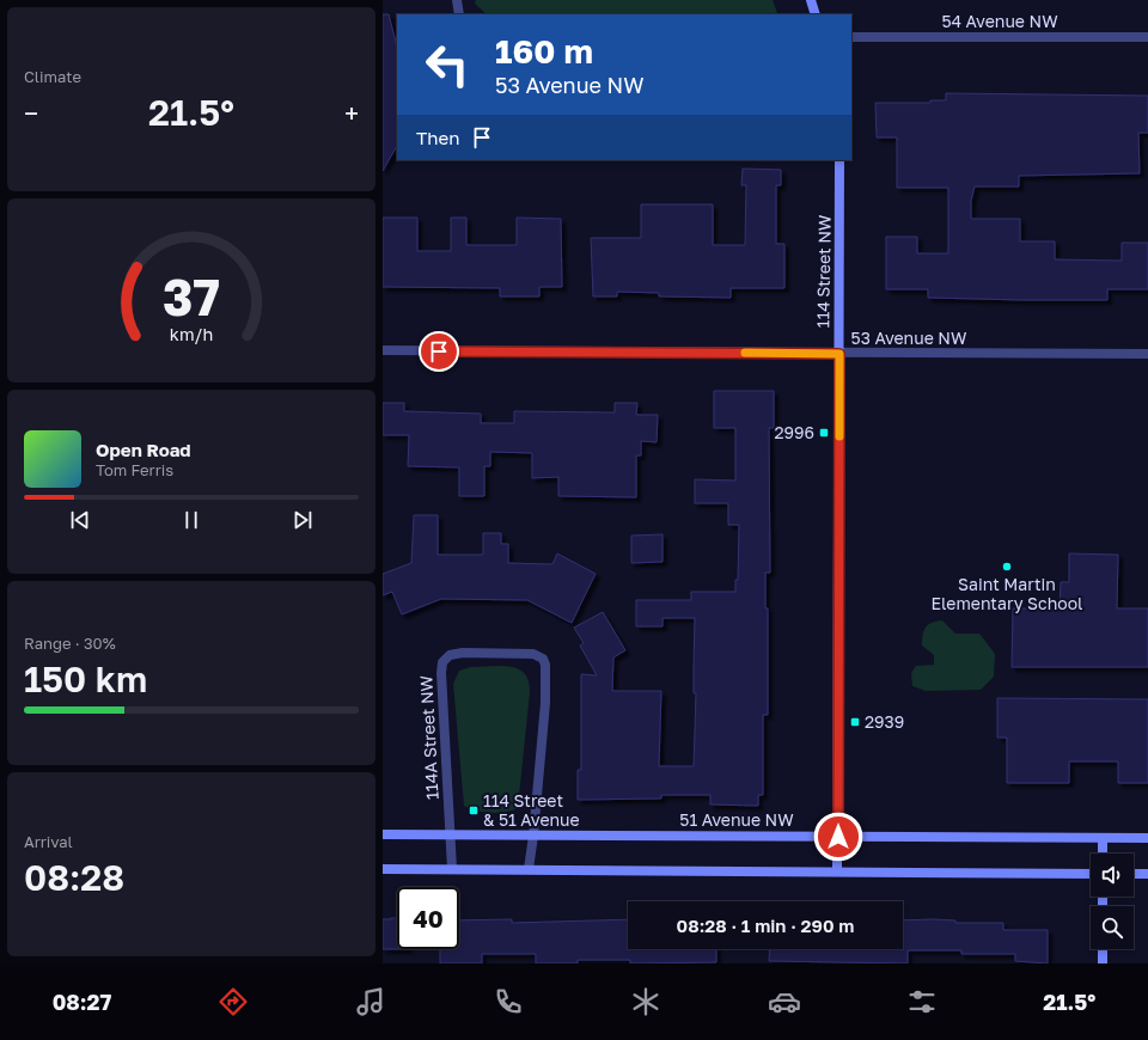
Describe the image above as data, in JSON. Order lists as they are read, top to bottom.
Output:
{
  "streets": {
    "main road": ["114 Street NW", "51 Avenue NW"],
    "street": ["54 Avenue NW", "53 Avenue NW", "114A Street NW"]
  },
  "crossings": [
    ["114 Street NW", "53 Avenue NW"],
    ["114 Street NW", "51 Avenue NW"],
    ["114A Street NW", "51 Avenue NW"]
  ],
  "places": {
    "transit": ["2996", "2939", "114 Street & 51 Avenue"],
    "other": ["Saint Martin Elementary School"]
  },
  "page": {
    "tile": [
      "Climate",
      ["Range · 30%", "150 km"],
      ["Arrival", "08:28"]
    ],
    "turn": ["160 m", "53 Avenue NW"],
    "heat": ["−", "21.5°", "+"],
    "then": "Then",
    "song": ["Open Road", "Tom Ferris"],
    "limit": "40",
    "trip": "08:28 · 1 min · 290 m",
    "tabs": ["08:27", "21.5°"],
    "gauge": ["37", "km/h"]
  }
}
